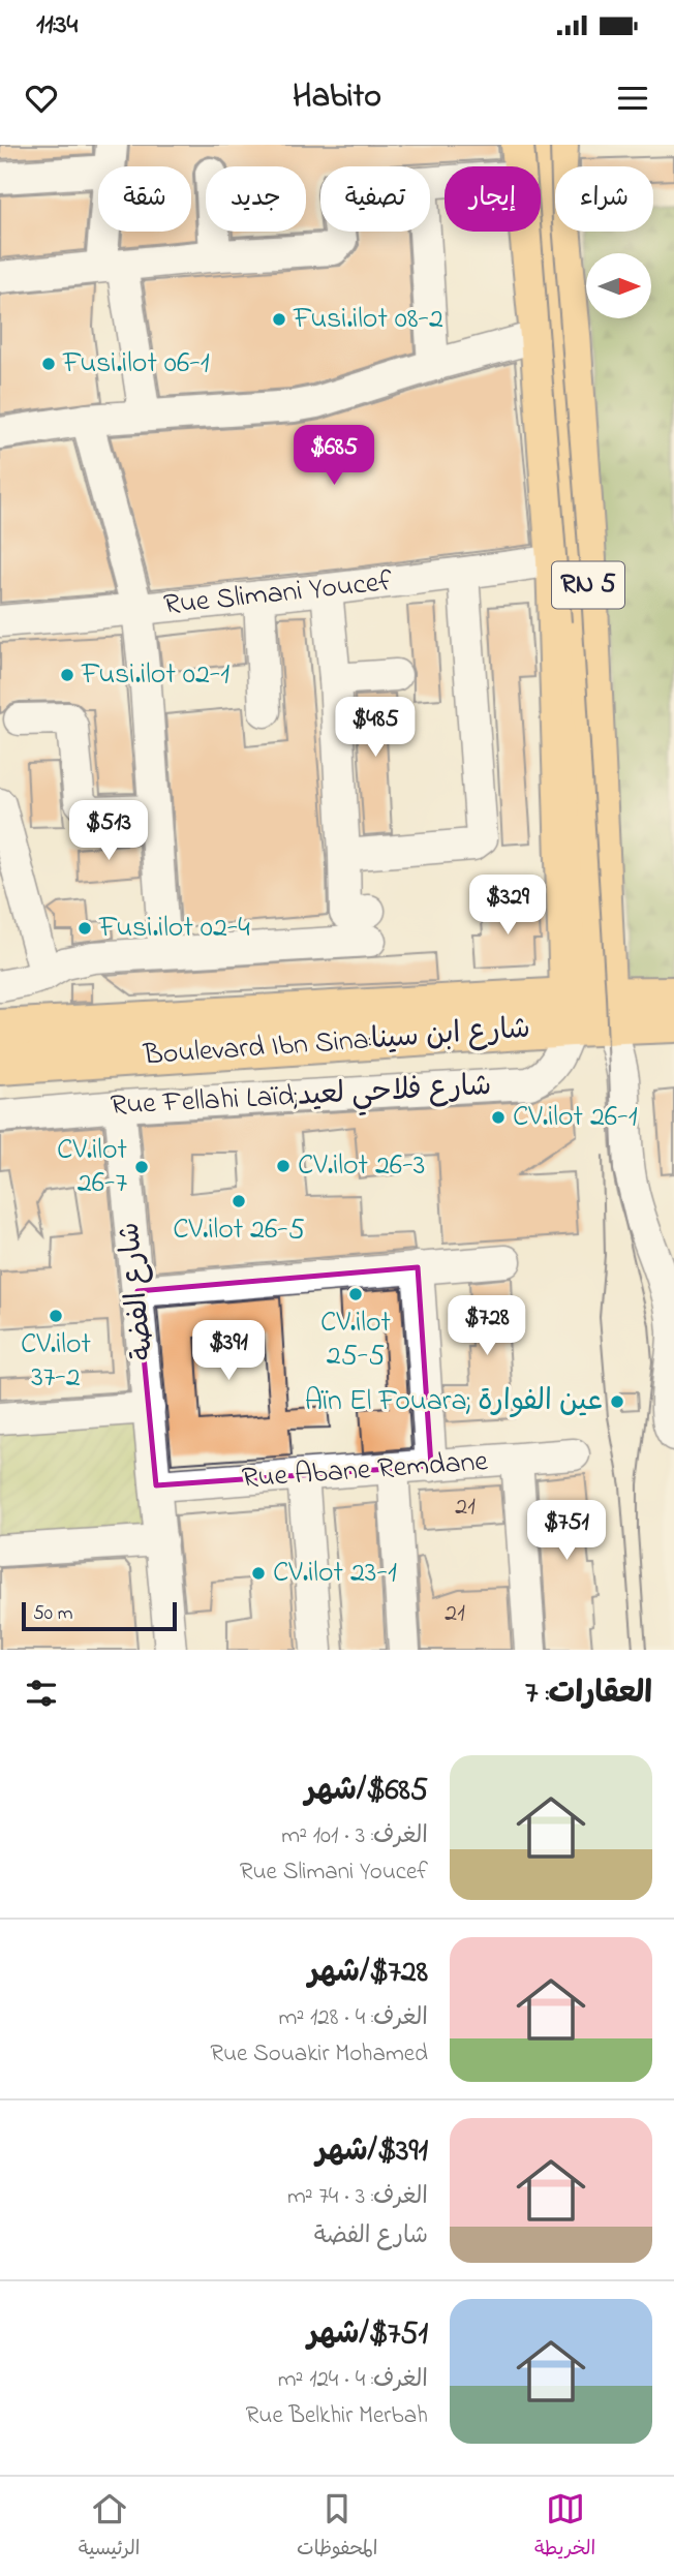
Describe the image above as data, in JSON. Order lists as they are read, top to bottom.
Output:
{
  "streets": {
    "main road": ["RN 5", "Boulevard Ibn Sina:شارع ابن سينا"],
    "street": [
      "Rue Slimani Youcef",
      "Rue Fellahi Laïd;شارع فلاحي لعيد",
      "شارع الفضة",
      "Rue Abane Remdane"
    ]
  },
  "crossings": [
    ["RN 5", "Rue Slimani Youcef"],
    ["RN 5", "Boulevard Ibn Sina:شارع ابن سينا"],
    ["RN 5", "Rue Fellahi Laïd;شارع فلاحي لعيد"],
    ["Boulevard Ibn Sina:شارع ابن سينا", "Rue Fellahi Laïd;شارع فلاحي لعيد"],
    ["Rue Fellahi Laïd;شارع فلاحي لعيد", "شارع الفضة"],
    ["شارع الفضة", "Rue Abane Remdane"]
  ],
  "places": [
    "Fusi.ilot 08-2",
    "Fusi.ilot 06-1",
    "Fusi.ilot 02-1",
    "Fusi.ilot 02-4",
    "CV.ilot 26-1",
    "CV.ilot 26-3",
    "CV.ilot 26-7",
    "CV.ilot 26-5",
    "CV.ilot 25-5",
    "CV.ilot 37-2",
    "Aïn El Fouara; عين الفوارة",
    "CV.ilot 23-1"
  ],
  "house_numbers": ["21", "21"],
  "scale_bar": "50 m",
  "north": "right",
  "page": {
    "status": "11:34",
    "header": "Habito",
    "chip": [
      "شراء",
      "إيجار",
      "تصفية",
      "جديد",
      "شقة"
    ],
    "price": [
      "$685",
      "$485",
      "$513",
      "$329",
      "$728",
      "$391",
      "$751"
    ],
    "scale": "50 m",
    "heading": "العقارات: 7",
    "list": [
      {
        "name": "$685/شهر",
        "note": "الغرف: 3 · 101 m² · Rue Slimani Youcef"
      },
      {
        "name": "$728/شهر",
        "note": "الغرف: 4 · 128 m² · Rue Souakir Mohamed"
      },
      {
        "name": "$391/شهر",
        "note": "الغرف: 3 · 74 m² · شارع الفضة"
      },
      {
        "name": "$751/شهر",
        "note": "الغرف: 4 · 124 m² · Rue Belkhir Merbah"
      }
    ],
    "tabs": ["الخريطة", "المحفوظات", "الرئيسية"]
  }
}
